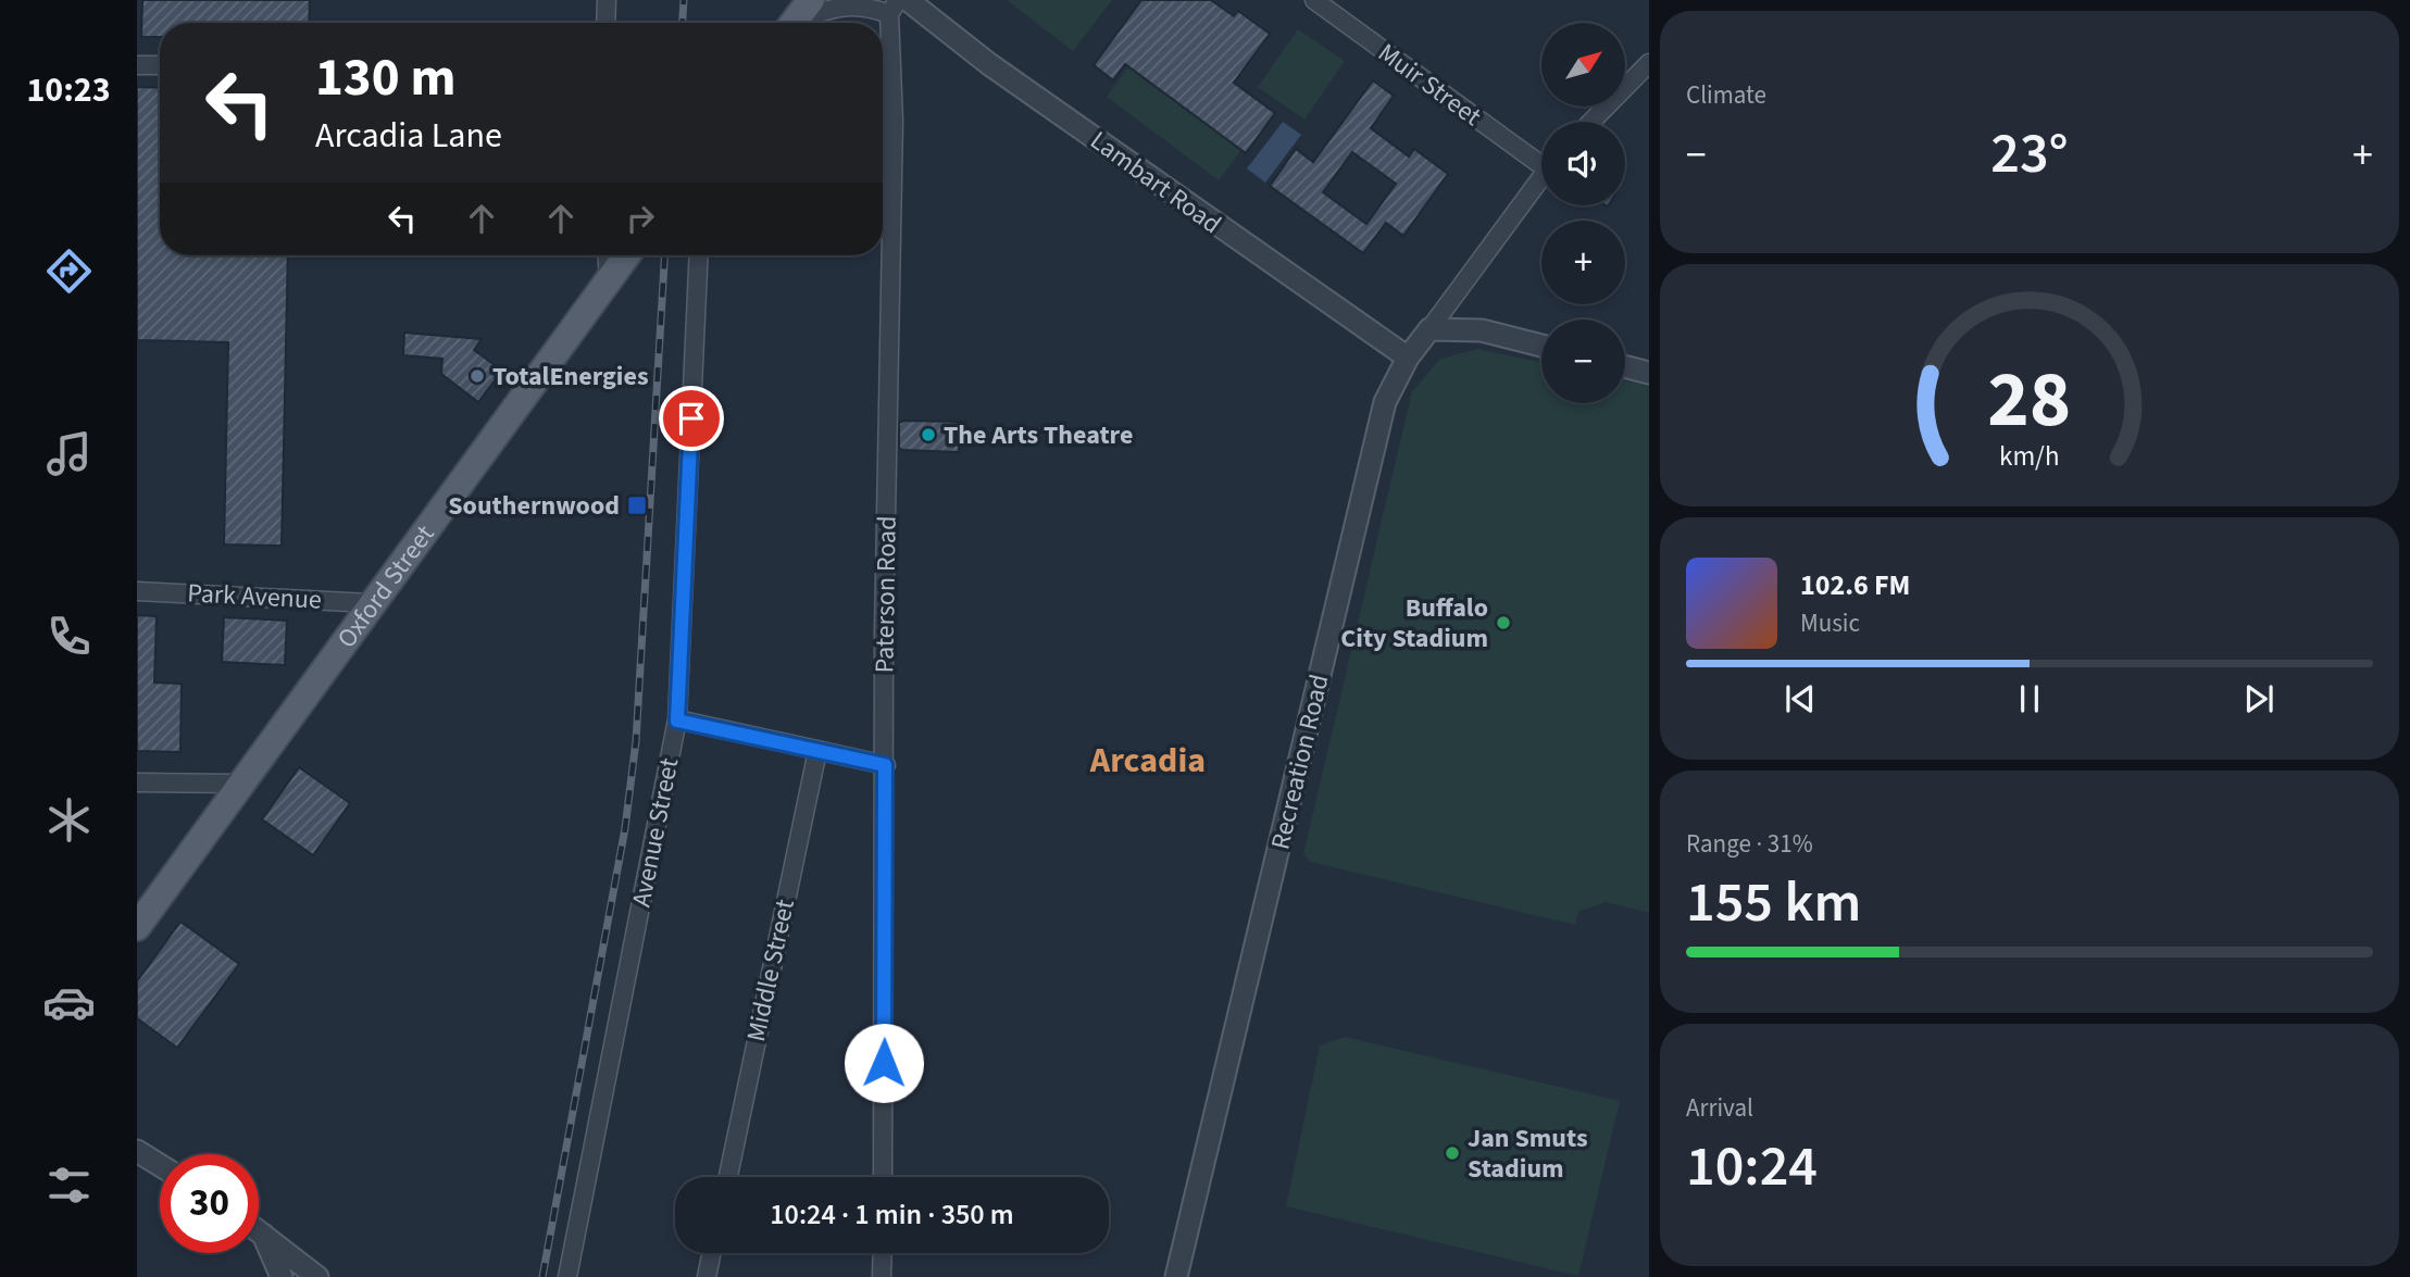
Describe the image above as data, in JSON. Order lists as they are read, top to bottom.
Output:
{
  "streets": {
    "main road": ["Oxford Street"],
    "street": [
      "Muir Street",
      "Lambart Road",
      "Paterson Road",
      "Park Avenue",
      "Recreation Road",
      "Avenue Street",
      "Middle Street"
    ]
  },
  "crossings": [
    ["Lambart Road", "Recreation Road"],
    ["Oxford Street", "Park Avenue"]
  ],
  "districts": ["Arcadia"],
  "places": {
    "other": [
      "TotalEnergies",
      "The Arts Theatre",
      "Buffalo City Stadium",
      "Jan Smuts Stadium"
    ],
    "transit": ["Southernwood"]
  },
  "north": "top right",
  "page": {
    "tabs": "10:23",
    "tile": [
      "Climate",
      ["Range · 31%", "155 km"],
      ["Arrival", "10:24"]
    ],
    "map_buttons": ["+", "−"],
    "turn": ["130 m", "Arcadia Lane"],
    "heat": ["−", "23°", "+"],
    "song": ["102.6 FM", "Music"],
    "limit": "30",
    "trip": "10:24 · 1 min · 350 m",
    "gauge": ["28", "km/h"]
  }
}
